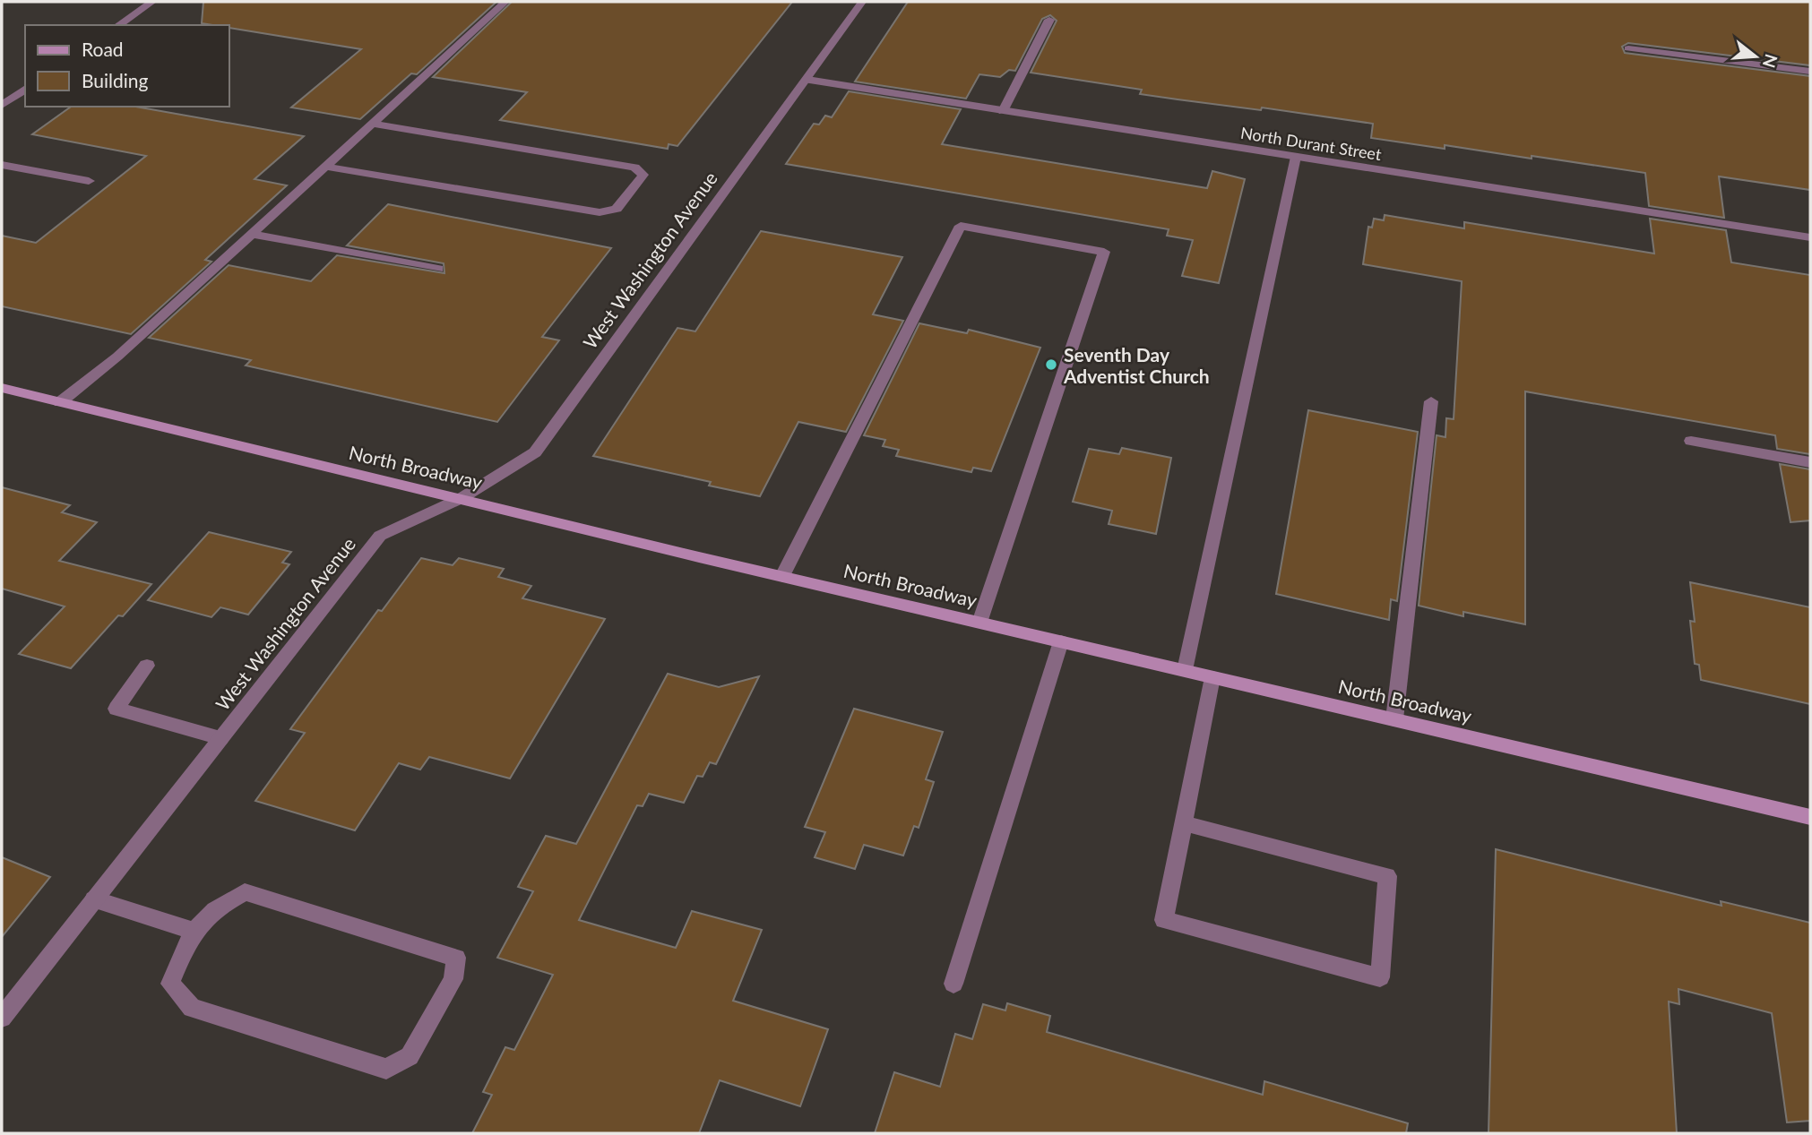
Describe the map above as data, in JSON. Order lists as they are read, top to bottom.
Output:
{
  "streets": {
    "main road": ["North Broadway"],
    "street": ["North Durant Street", "West Washington Avenue"]
  },
  "crossings": [
    ["North Durant Street", "West Washington Avenue"],
    ["West Washington Avenue", "North Broadway"]
  ],
  "places": ["Seventh Day Adventist Church"],
  "legend": ["Road", "Building"],
  "north": "right"
}
